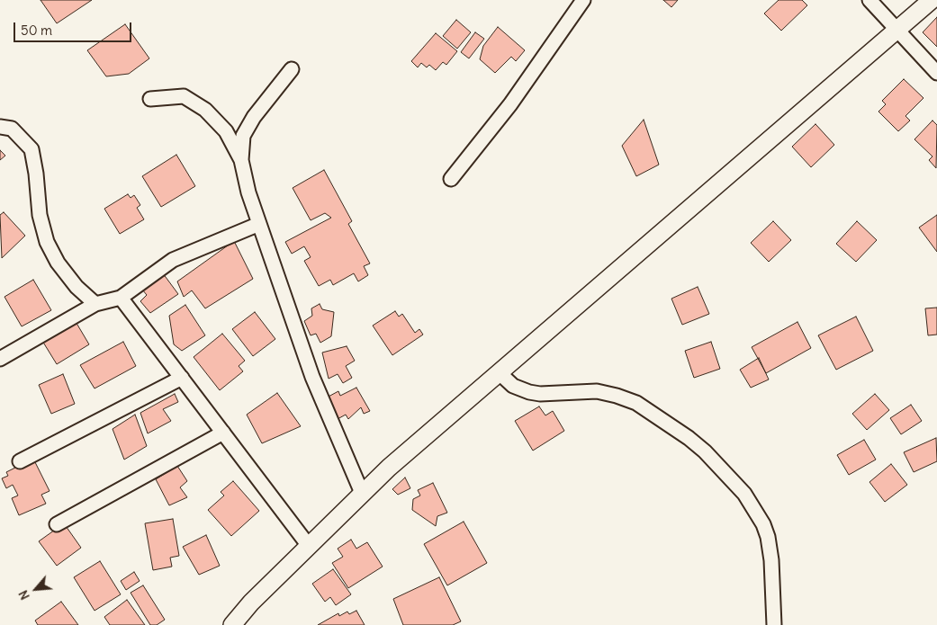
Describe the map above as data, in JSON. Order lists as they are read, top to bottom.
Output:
{
  "scale_bar": "50 m",
  "north": "bottom left"
}
